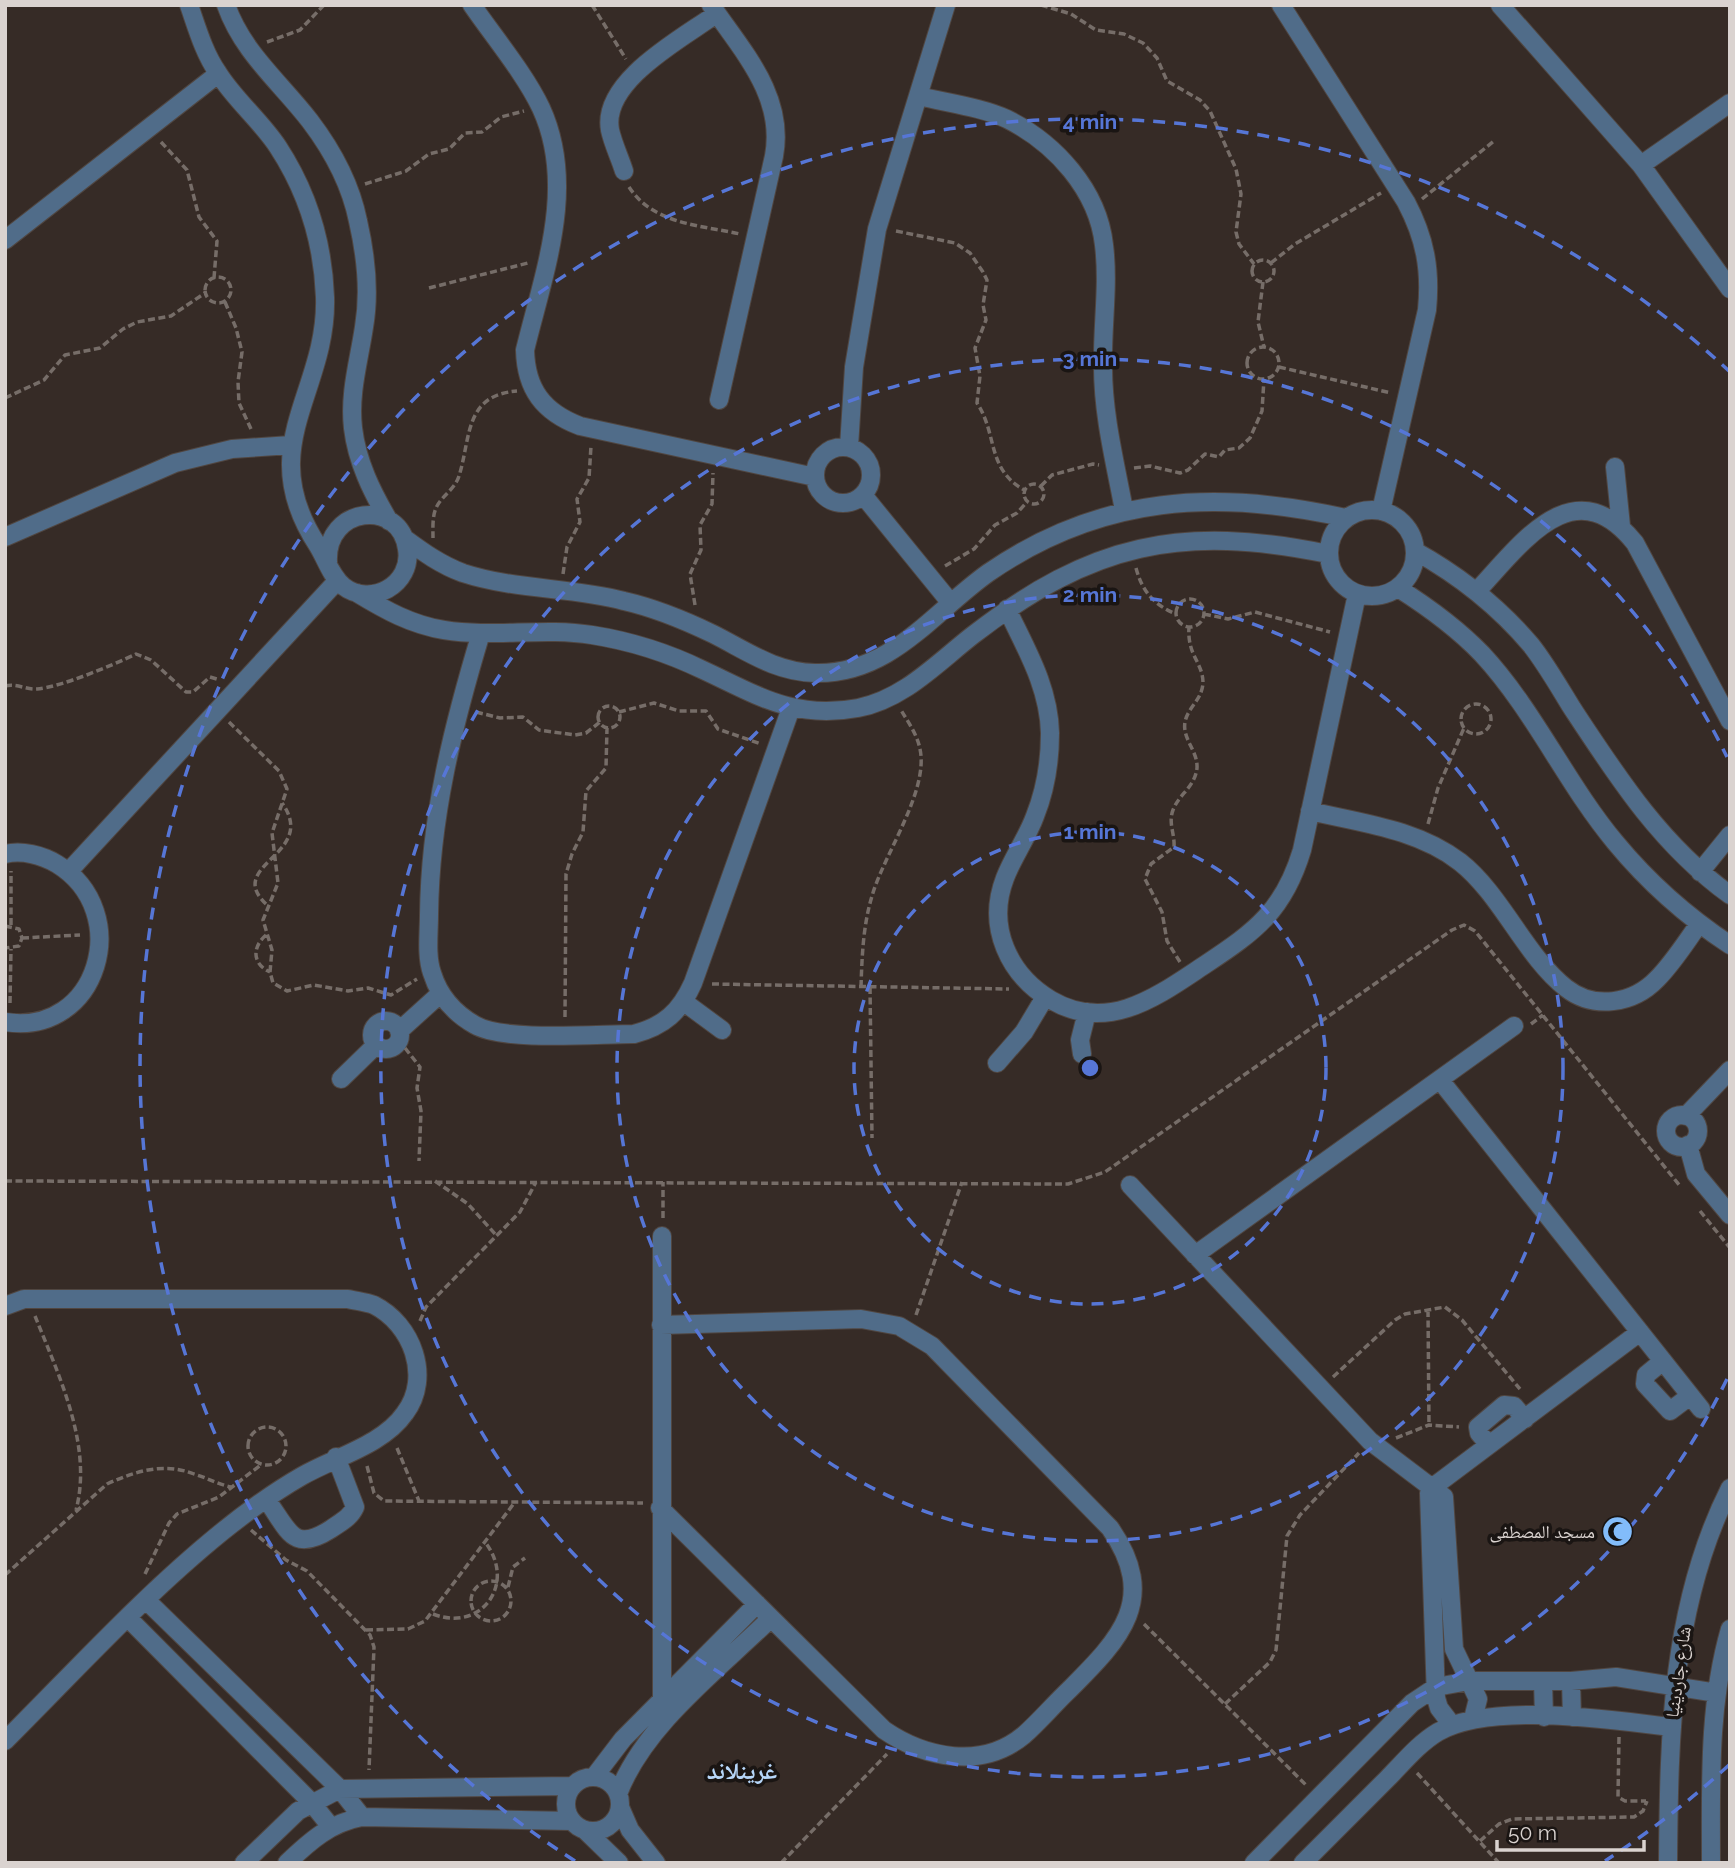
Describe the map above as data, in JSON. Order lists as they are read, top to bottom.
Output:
{
  "streets": {
    "street": ["شارع جاردينيا"]
  },
  "districts": ["غرينلاند"],
  "places": {
    "mosque": ["مسجد المصطفى"]
  },
  "scale_bar": "50 m",
  "rings": [
    "4 min",
    "3 min",
    "2 min",
    "1 min"
  ]
}
